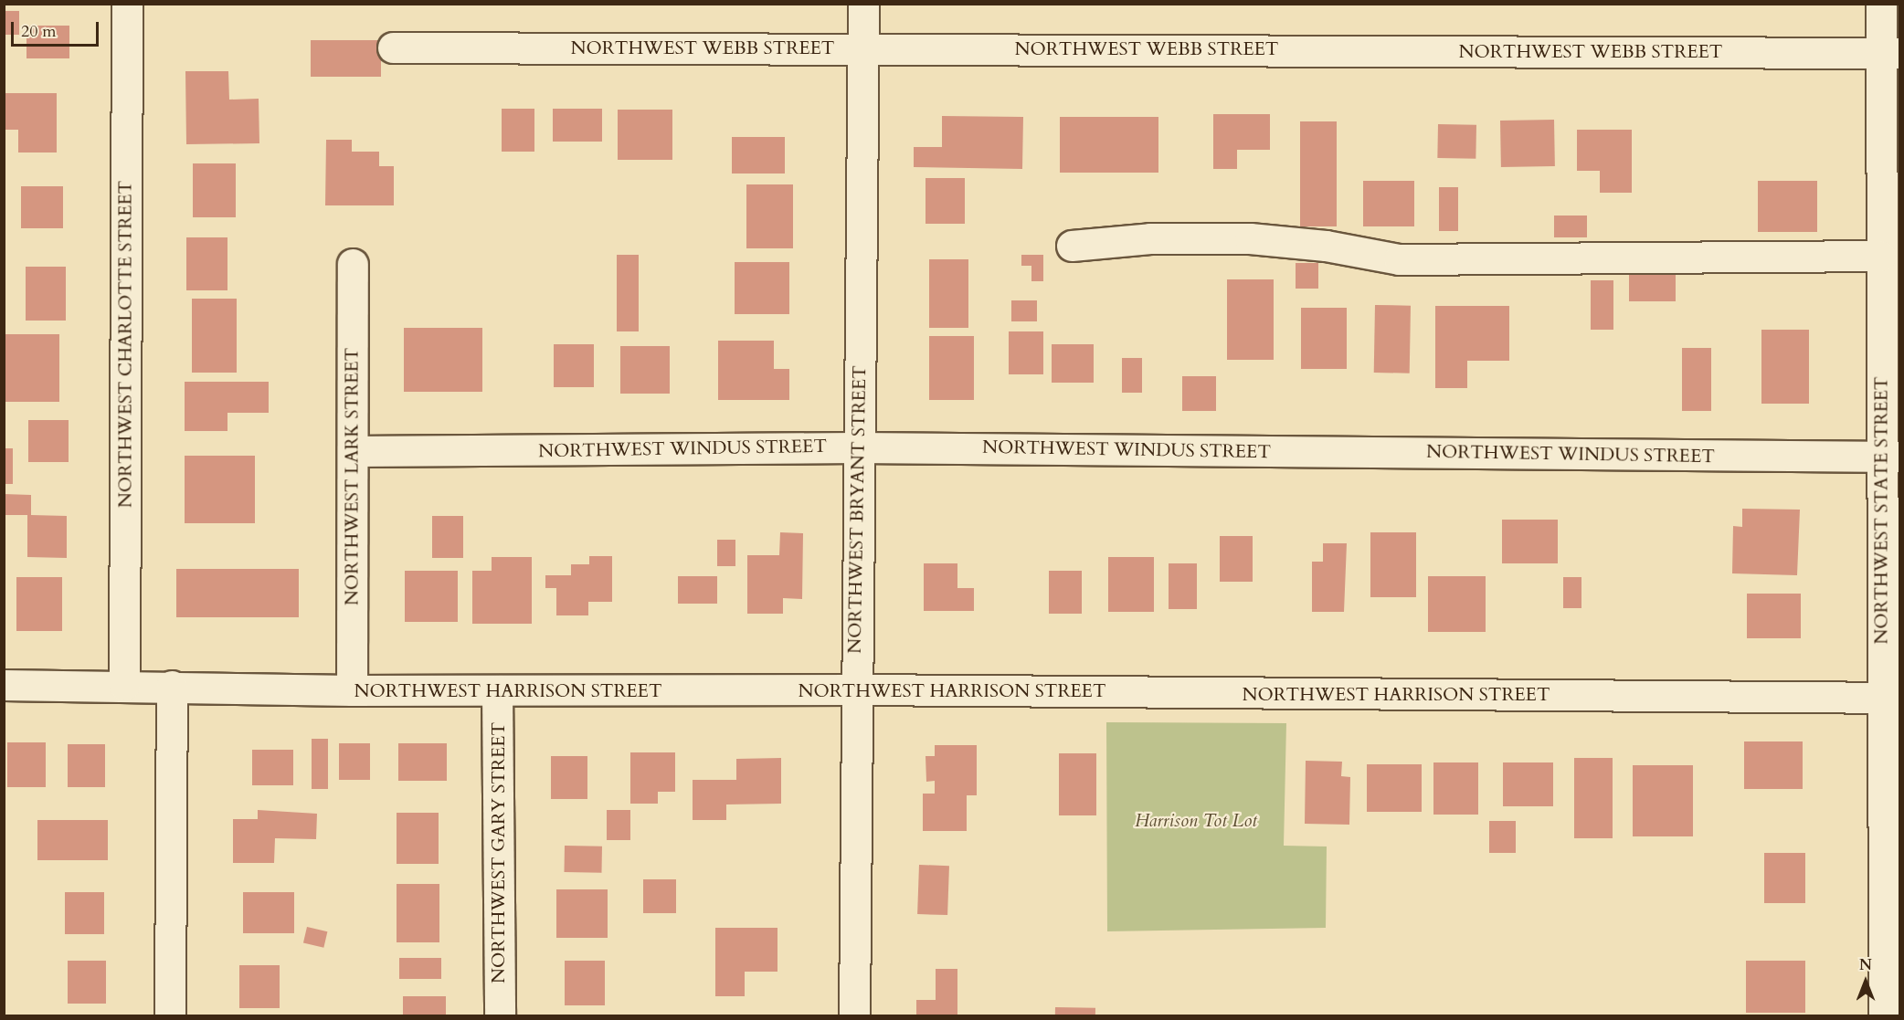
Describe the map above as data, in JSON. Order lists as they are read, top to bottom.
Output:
{
  "streets": {
    "street": [
      "NORTHWEST WEBB STREET",
      "NORTHWEST CHARLOTTE STREET",
      "NORTHWEST WINDUS STREET",
      "NORTHWEST LARK STREET",
      "NORTHWEST BRYANT STREET",
      "NORTHWEST STATE STREET",
      "NORTHWEST HARRISON STREET",
      "NORTHWEST GARY STREET"
    ]
  },
  "crossings": [
    ["NORTHWEST WEBB STREET", "NORTHWEST BRYANT STREET"],
    ["NORTHWEST WEBB STREET", "NORTHWEST STATE STREET"],
    ["NORTHWEST CHARLOTTE STREET", "NORTHWEST HARRISON STREET"],
    ["NORTHWEST WINDUS STREET", "NORTHWEST LARK STREET"],
    ["NORTHWEST WINDUS STREET", "NORTHWEST BRYANT STREET"],
    ["NORTHWEST WINDUS STREET", "NORTHWEST STATE STREET"],
    ["NORTHWEST LARK STREET", "NORTHWEST HARRISON STREET"],
    ["NORTHWEST BRYANT STREET", "NORTHWEST HARRISON STREET"],
    ["NORTHWEST STATE STREET", "NORTHWEST HARRISON STREET"],
    ["NORTHWEST HARRISON STREET", "NORTHWEST GARY STREET"]
  ],
  "parks": ["Harrison Tot Lot"],
  "scale_bar": "20 m",
  "north": "top"
}
